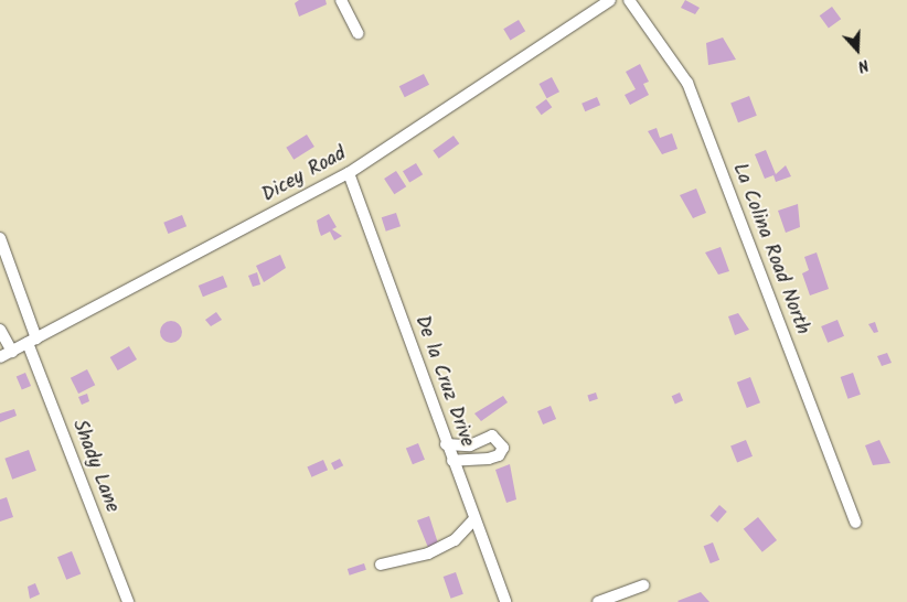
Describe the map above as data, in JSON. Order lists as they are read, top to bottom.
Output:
{
  "streets": {
    "street": [
      "Dicey Road",
      "La Colina Road North",
      "De la Cruz Drive",
      "Shady Lane"
    ]
  },
  "crossings": [
    ["Dicey Road", "De la Cruz Drive"],
    ["Dicey Road", "Shady Lane"]
  ],
  "north": "bottom"
}
